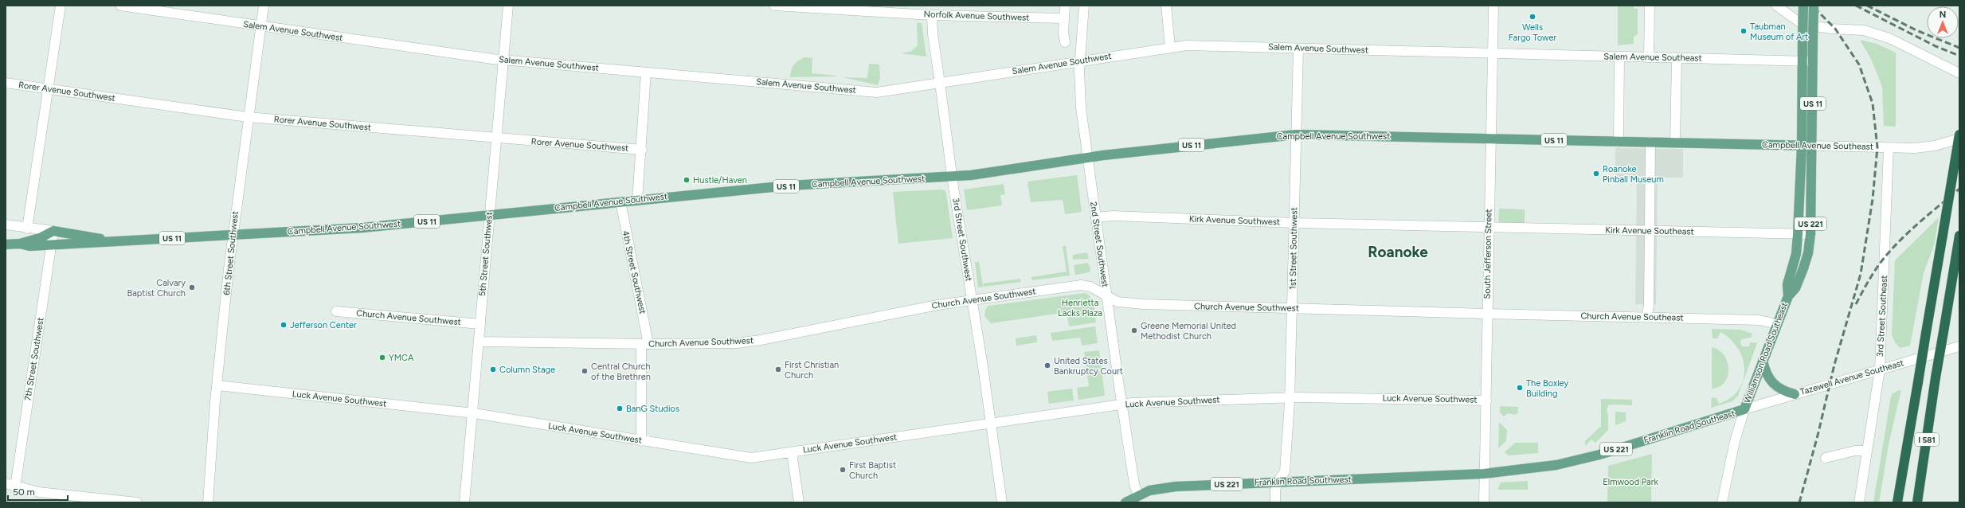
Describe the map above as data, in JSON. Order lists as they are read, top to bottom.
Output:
{
  "streets": {
    "highway": ["I 581"],
    "main road": [
      "US 11",
      "Campbell Avenue Southwest",
      "Campbell Avenue Southeast",
      "US 221",
      "Williamson Road Southeast",
      "Franklin Road Southeast",
      "Franklin Road Southwest"
    ],
    "street": [
      "Norfolk Avenue Southwest",
      "Salem Avenue Southwest",
      "Salem Avenue Southeast",
      "Rorer Avenue Southwest",
      "Kirk Avenue Southwest",
      "Kirk Avenue Southeast",
      "3rd Street Southwest",
      "2nd Street Southwest",
      "1st Street Southwest",
      "6th Street Southwest",
      "5th Street Southwest",
      "South Jefferson Street",
      "4th Street Southwest",
      "Church Avenue Southwest",
      "3rd Street Southeast",
      "Church Avenue Southeast",
      "7th Street Southwest",
      "Tazewell Avenue Southeast",
      "Luck Avenue Southwest"
    ]
  },
  "crossings": [
    ["Norfolk Avenue Southwest", "3rd Street Southwest"],
    ["Salem Avenue Southwest", "Salem Avenue Southeast"],
    ["Salem Avenue Southwest", "3rd Street Southwest"],
    ["Salem Avenue Southwest", "2nd Street Southwest"],
    ["Salem Avenue Southwest", "1st Street Southwest"],
    ["Salem Avenue Southwest", "6th Street Southwest"],
    ["Salem Avenue Southwest", "5th Street Southwest"],
    ["Salem Avenue Southwest", "South Jefferson Street"],
    ["Salem Avenue Southeast", "US 11"],
    ["Salem Avenue Southeast", "South Jefferson Street"],
    ["Salem Avenue Southeast", "Williamson Road Southeast"],
    ["Rorer Avenue Southwest", "6th Street Southwest"],
    ["Rorer Avenue Southwest", "5th Street Southwest"],
    ["US 11", "Campbell Avenue Southwest"],
    ["US 11", "Campbell Avenue Southeast"],
    ["US 11", "South Jefferson Street"],
    ["US 11", "Williamson Road Southeast"],
    ["Campbell Avenue Southwest", "3rd Street Southwest"],
    ["Campbell Avenue Southwest", "2nd Street Southwest"],
    ["Campbell Avenue Southwest", "1st Street Southwest"],
    ["Campbell Avenue Southwest", "6th Street Southwest"],
    ["Campbell Avenue Southwest", "5th Street Southwest"],
    ["Campbell Avenue Southwest", "South Jefferson Street"],
    ["Campbell Avenue Southwest", "4th Street Southwest"],
    ["Campbell Avenue Southwest", "7th Street Southwest"],
    ["Campbell Avenue Southeast", "3rd Street Southeast"],
    ["Campbell Avenue Southeast", "Williamson Road Southeast"],
    ["Kirk Avenue Southwest", "Kirk Avenue Southeast"],
    ["Kirk Avenue Southwest", "2nd Street Southwest"],
    ["Kirk Avenue Southwest", "1st Street Southwest"],
    ["Kirk Avenue Southwest", "South Jefferson Street"],
    ["Kirk Avenue Southeast", "South Jefferson Street"],
    ["Kirk Avenue Southeast", "Williamson Road Southeast"],
    ["3rd Street Southwest", "Church Avenue Southwest"],
    ["3rd Street Southwest", "Luck Avenue Southwest"],
    ["2nd Street Southwest", "Church Avenue Southwest"],
    ["2nd Street Southwest", "Luck Avenue Southwest"],
    ["2nd Street Southwest", "Franklin Road Southwest"],
    ["1st Street Southwest", "Church Avenue Southwest"],
    ["1st Street Southwest", "Luck Avenue Southwest"],
    ["1st Street Southwest", "Franklin Road Southwest"],
    ["6th Street Southwest", "Luck Avenue Southwest"],
    ["5th Street Southwest", "Church Avenue Southwest"],
    ["5th Street Southwest", "Luck Avenue Southwest"],
    ["South Jefferson Street", "Church Avenue Southwest"],
    ["South Jefferson Street", "Church Avenue Southeast"],
    ["South Jefferson Street", "Luck Avenue Southwest"],
    ["South Jefferson Street", "Franklin Road Southeast"],
    ["South Jefferson Street", "Franklin Road Southwest"],
    ["4th Street Southwest", "Church Avenue Southwest"],
    ["4th Street Southwest", "Luck Avenue Southwest"],
    ["Church Avenue Southwest", "Church Avenue Southeast"],
    ["3rd Street Southeast", "Tazewell Avenue Southeast"],
    ["Church Avenue Southeast", "Williamson Road Southeast"],
    ["Williamson Road Southeast", "Tazewell Avenue Southeast"],
    ["Williamson Road Southeast", "Franklin Road Southeast"],
    ["Tazewell Avenue Southeast", "Franklin Road Southeast"],
    ["Franklin Road Southeast", "Franklin Road Southwest"]
  ],
  "districts": ["Roanoke"],
  "parks": ["Henrietta Lacks Plaza", "Elmwood Park"],
  "places": [
    "Wells Fargo Tower",
    "Taubman Museum of Art",
    "Roanoke Pinball Museum",
    "Hustle/Haven",
    "Calvary Baptist Church",
    "Jefferson Center",
    "Greene Memorial United Methodist Church",
    "YMCA",
    "United States Bankruptcy Court",
    "Column Stage",
    "First Christian Church",
    "Central Church of the Brethren",
    "The Boxley Building",
    "BanG Studios",
    "First Baptist Church"
  ],
  "scale_bar": "50 m",
  "north": "top"
}
